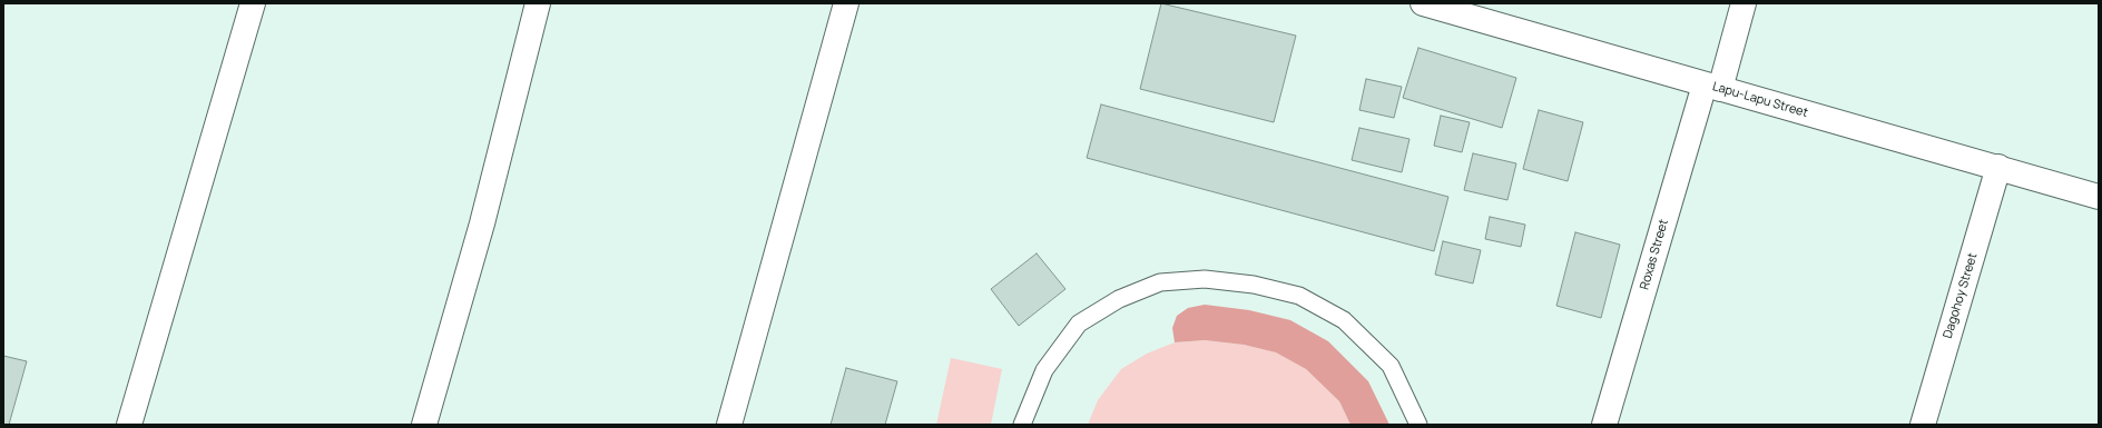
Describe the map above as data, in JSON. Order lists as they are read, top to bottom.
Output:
{
  "streets": {
    "street": ["Lapu-Lapu Street", "Roxas Street", "Dagohoy Street"]
  },
  "crossings": [
    ["Lapu-Lapu Street", "Roxas Street"],
    ["Lapu-Lapu Street", "Dagohoy Street"]
  ]
}
